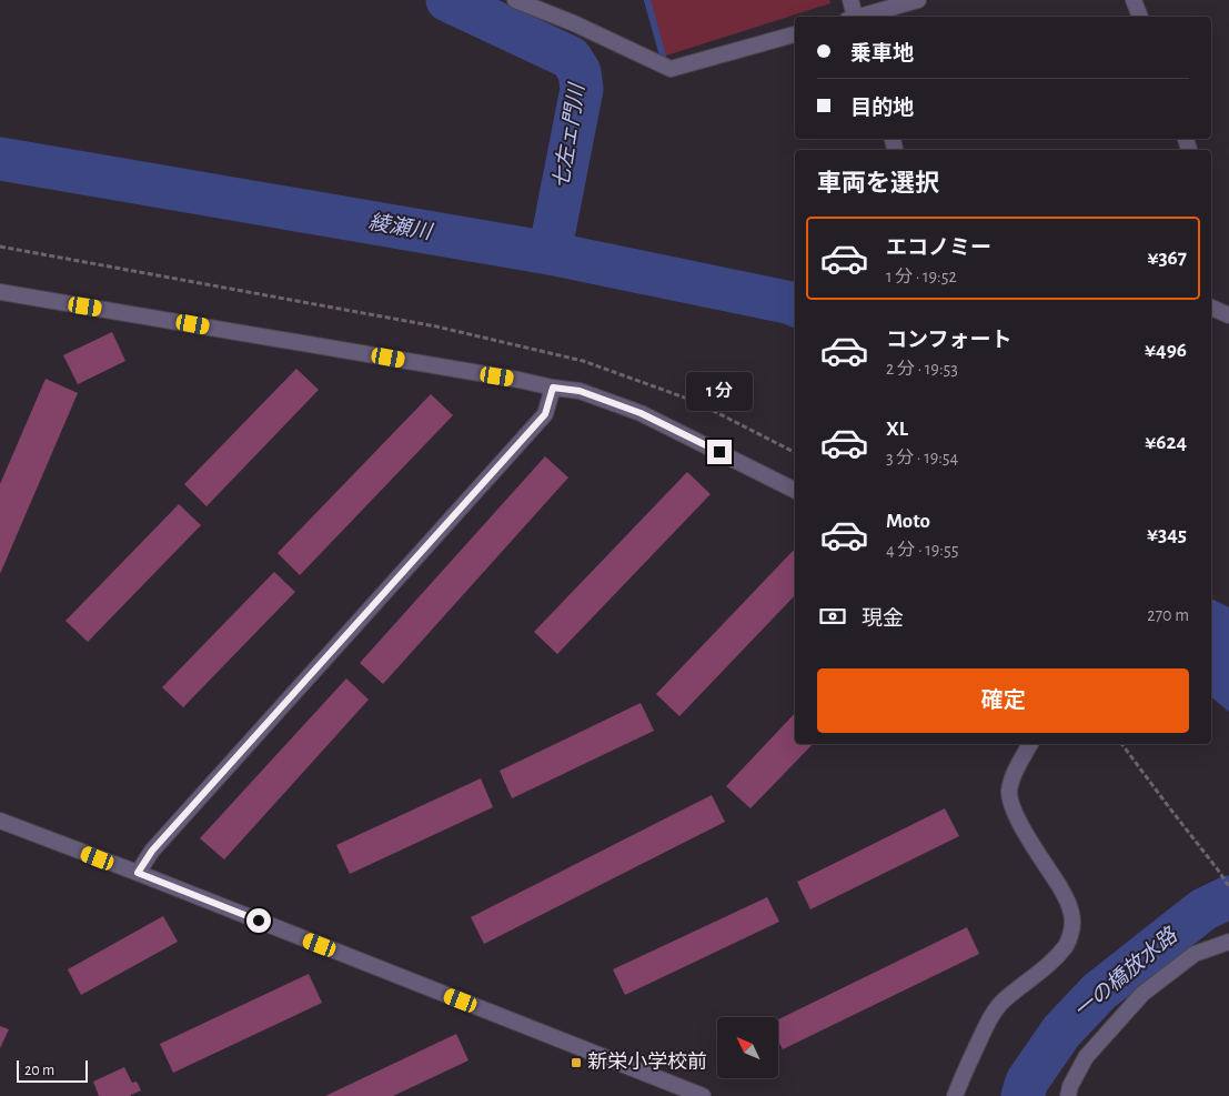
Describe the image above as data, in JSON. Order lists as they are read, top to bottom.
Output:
{
  "water": ["七左ェ門川", "綾瀬川", "一の橋放水路"],
  "places": {
    "transit": ["新栄小学校前"]
  },
  "scale_bar": "20 m",
  "north": "top left",
  "page": {
    "banner": ["乗車地", "目的地"],
    "heading": "車両を選択",
    "list": [
      {
        "name": "エコノミー",
        "note": "1 分 · 19:52",
        "value": "¥367"
      },
      {
        "name": "コンフォート",
        "note": "2 分 · 19:53",
        "value": "¥496"
      },
      {
        "name": "XL",
        "note": "3 分 · 19:54",
        "value": "¥624"
      },
      {
        "name": "Moto",
        "note": "4 分 · 19:55",
        "value": "¥345"
      }
    ],
    "bubble": "1 分",
    "pay": ["現金", "270 m"],
    "buttons": "確定",
    "scale": "20 m"
  }
}
